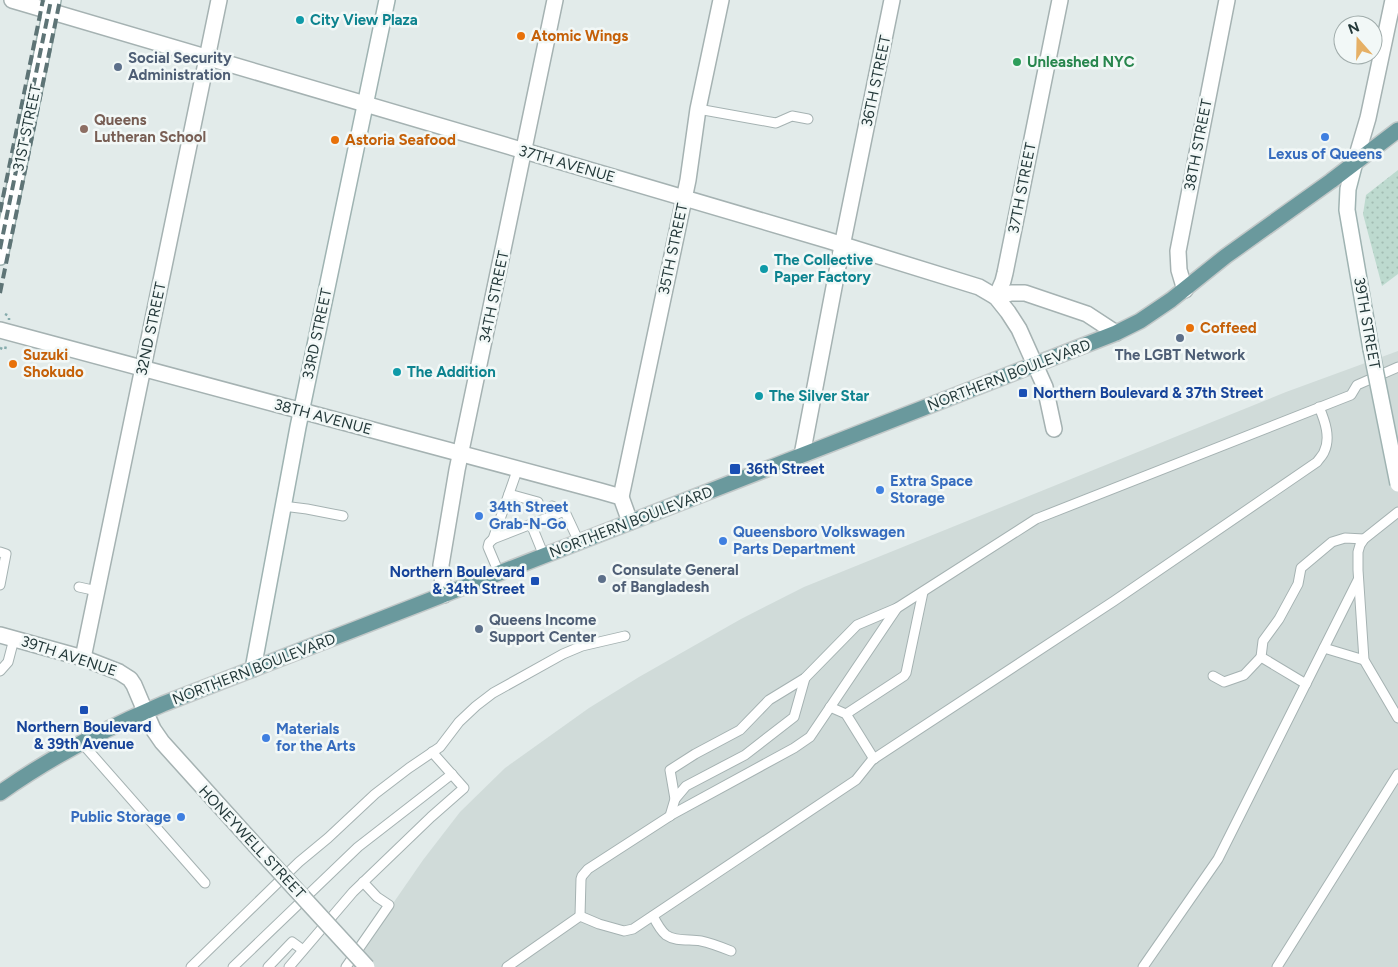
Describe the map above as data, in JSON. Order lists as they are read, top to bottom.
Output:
{
  "streets": {
    "main road": ["NORTHERN BOULEVARD"],
    "street": [
      "36TH STREET",
      "31ST STREET",
      "38TH STREET",
      "37TH AVENUE",
      "37TH STREET",
      "35TH STREET",
      "34TH STREET",
      "39TH STREET",
      "32ND STREET",
      "33RD STREET",
      "38TH AVENUE",
      "39TH AVENUE",
      "HONEYWELL STREET"
    ]
  },
  "crossings": [
    ["36TH STREET", "37TH AVENUE"],
    ["36TH STREET", "NORTHERN BOULEVARD"],
    ["31ST STREET", "37TH AVENUE"],
    ["38TH STREET", "NORTHERN BOULEVARD"],
    ["37TH AVENUE", "37TH STREET"],
    ["37TH AVENUE", "35TH STREET"],
    ["37TH AVENUE", "34TH STREET"],
    ["37TH AVENUE", "32ND STREET"],
    ["37TH AVENUE", "33RD STREET"],
    ["35TH STREET", "38TH AVENUE"],
    ["34TH STREET", "NORTHERN BOULEVARD"],
    ["34TH STREET", "38TH AVENUE"],
    ["39TH STREET", "NORTHERN BOULEVARD"],
    ["32ND STREET", "38TH AVENUE"],
    ["32ND STREET", "39TH AVENUE"],
    ["33RD STREET", "NORTHERN BOULEVARD"],
    ["33RD STREET", "38TH AVENUE"],
    ["NORTHERN BOULEVARD", "39TH AVENUE"],
    ["NORTHERN BOULEVARD", "HONEYWELL STREET"],
    ["39TH AVENUE", "HONEYWELL STREET"]
  ],
  "places": {
    "other": [
      "City View Plaza",
      "Atomic Wings",
      "Unleashed NYC",
      "Social Security Administration",
      "Queens Lutheran School",
      "Lexus of Queens",
      "Astoria Seafood",
      "The Collective Paper Factory",
      "Coffeed",
      "The LGBT Network",
      "Suzuki Shokudo",
      "The Addition",
      "The Silver Star",
      "Extra Space Storage",
      "34th Street Grab-N-Go",
      "Queensboro Volkswagen Parts Department",
      "Consulate General of Bangladesh",
      "Queens Income Support Center",
      "Materials for the Arts",
      "Public Storage"
    ],
    "transit": [
      "Northern Boulevard & 37th Street",
      "36th Street",
      "Northern Boulevard & 34th Street",
      "Northern Boulevard & 39th Avenue"
    ]
  },
  "north": "top"
}
